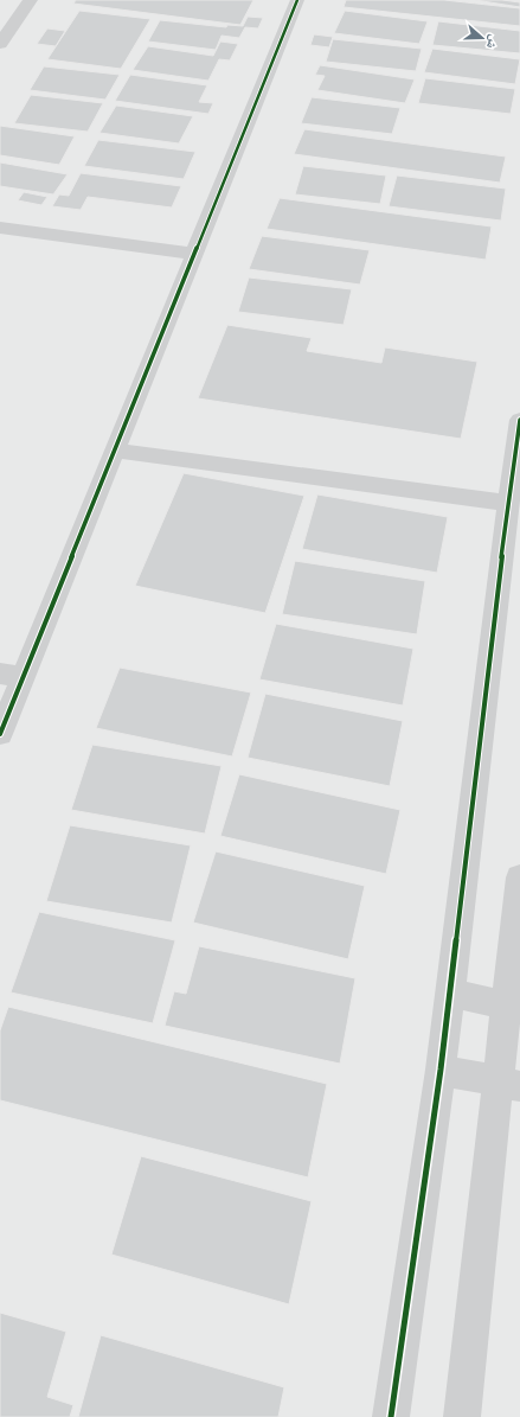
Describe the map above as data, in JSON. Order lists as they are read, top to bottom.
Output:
{
  "north": "right"
}
